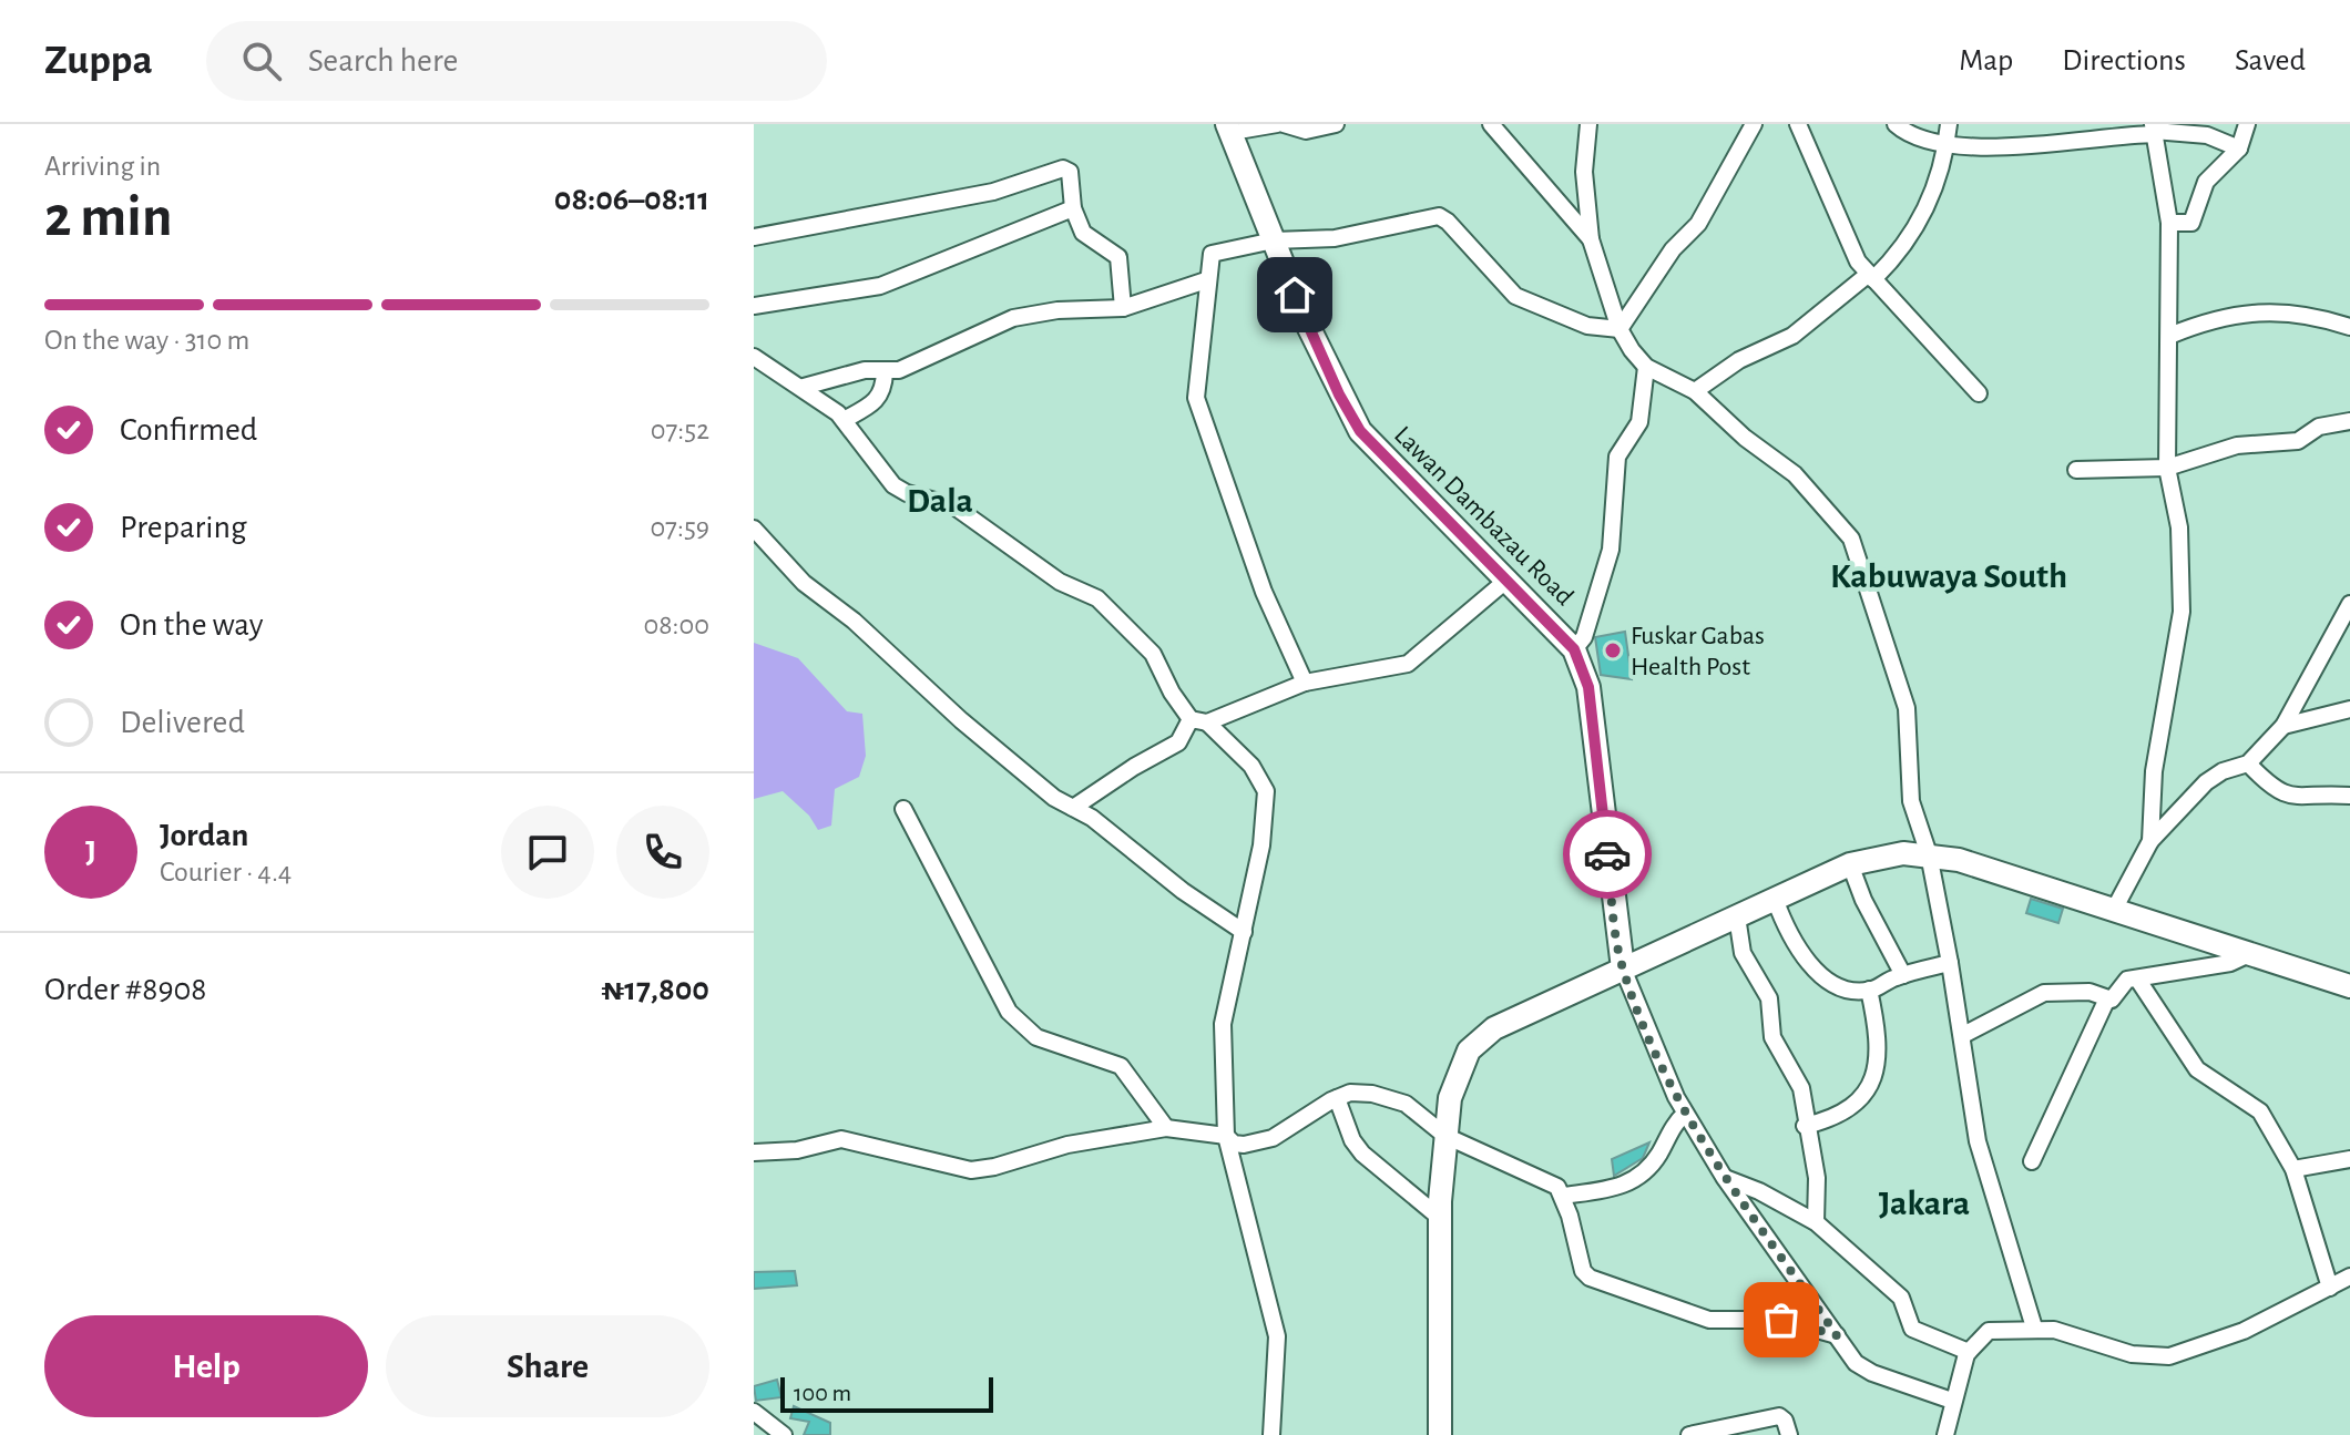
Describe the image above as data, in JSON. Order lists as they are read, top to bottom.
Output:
{
  "streets": {
    "main road": ["Lawan Dambazau Road"]
  },
  "districts": ["Dala", "Kabuwaya South", "Jakara"],
  "places": ["Fuskar Gabas Health Post"],
  "scale_bar": "100 m",
  "page": {
    "header": "Zuppa",
    "search": "Search here",
    "nav": ["Map", "Directions", "Saved"],
    "heading": ["2 min", "Arriving in", "08:06–08:11"],
    "panel": [
      "Jordan",
      "Courier · 4.4",
      "Order #8908",
      "₦17,800"
    ],
    "bar": "On the way · 310 m",
    "list": [
      ["Confirmed", "07:52"],
      ["Preparing", "07:59"],
      ["On the way", "08:00"],
      "Delivered"
    ],
    "round": "J",
    "buttons": ["Help", "Share"],
    "scale": "100 m"
  }
}
